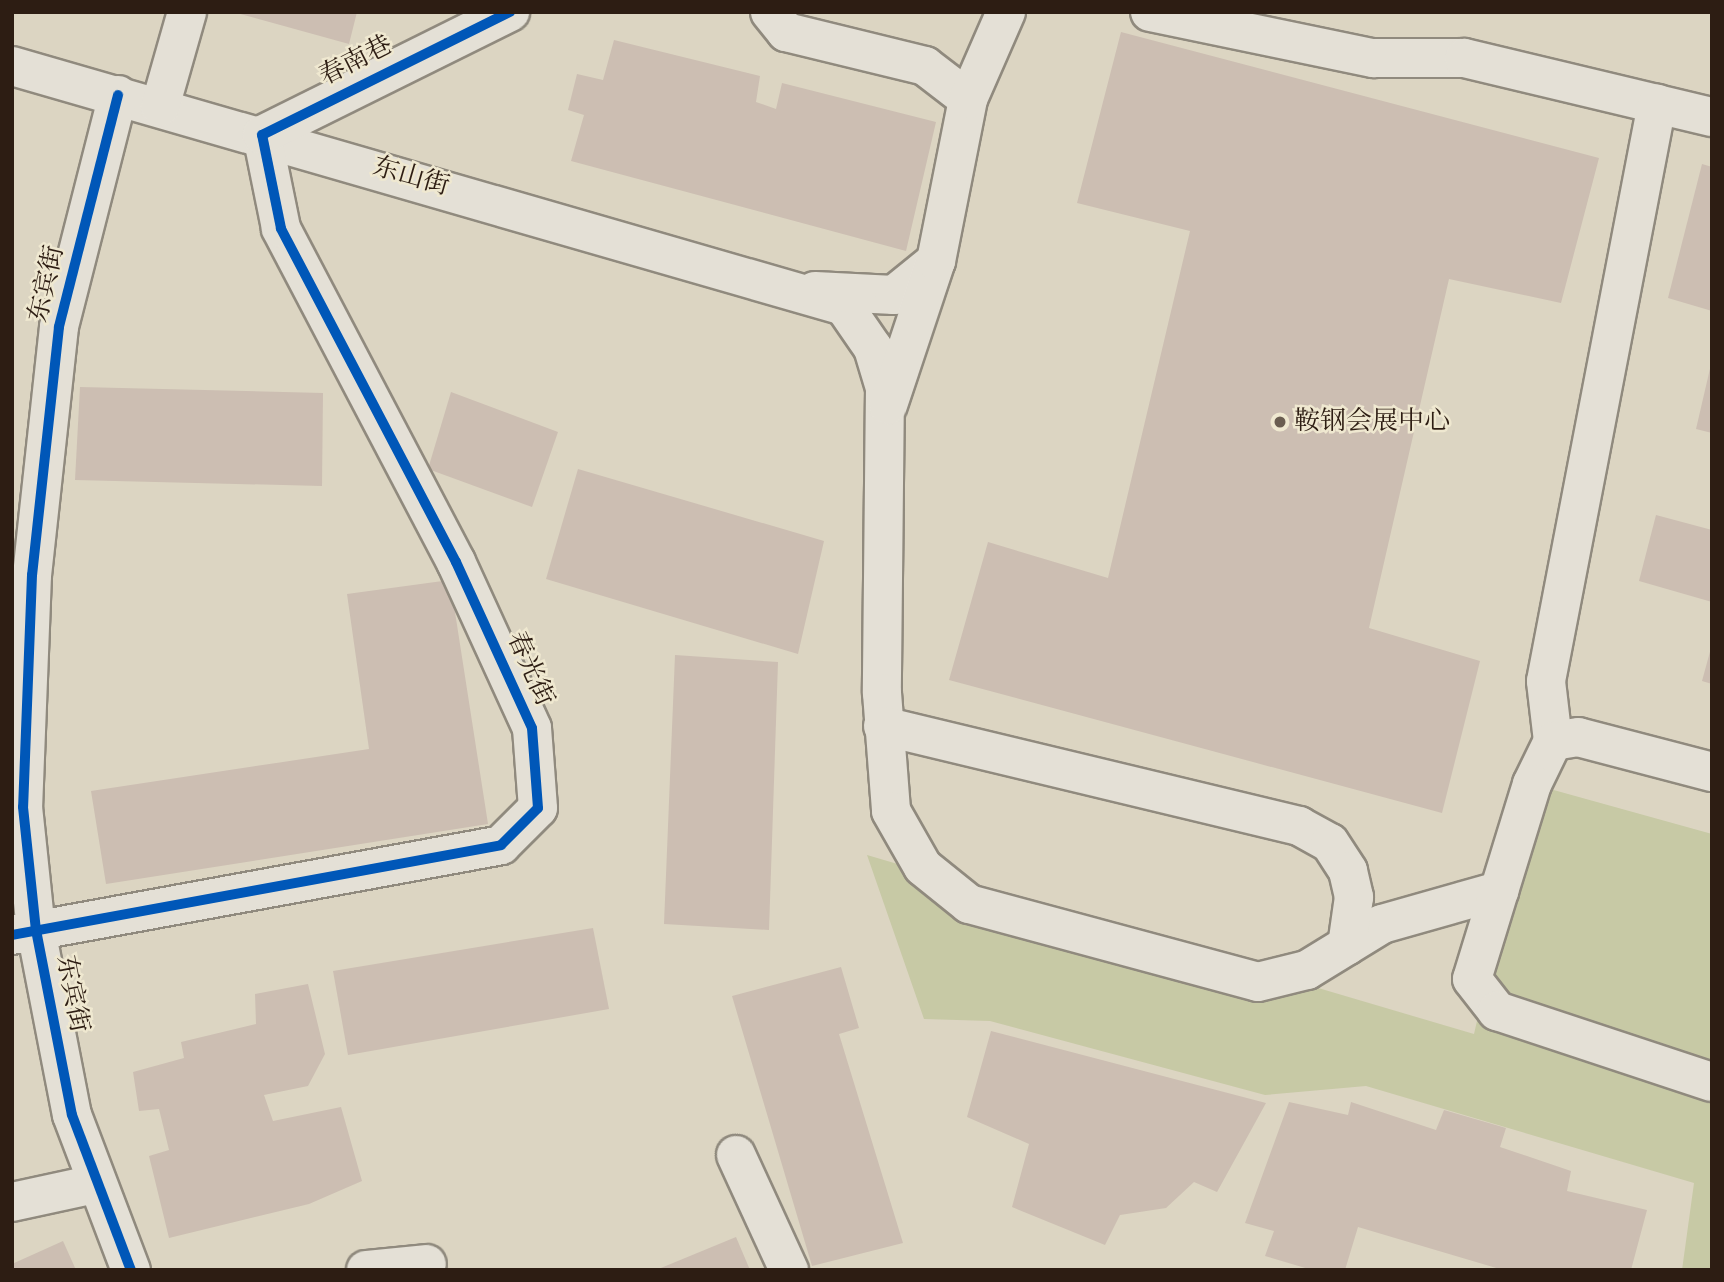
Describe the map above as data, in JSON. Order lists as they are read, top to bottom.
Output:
{
  "streets": {
    "street": [
      "春南巷",
      "东山街",
      "东宾街",
      "春光街"
    ]
  },
  "crossings": [
    ["春南巷", "东山街"],
    ["春南巷", "春光街"],
    ["东山街", "东宾街"],
    ["东山街", "春光街"],
    ["东宾街", "春光街"]
  ],
  "places": ["鞍钢会展中心"]
}
